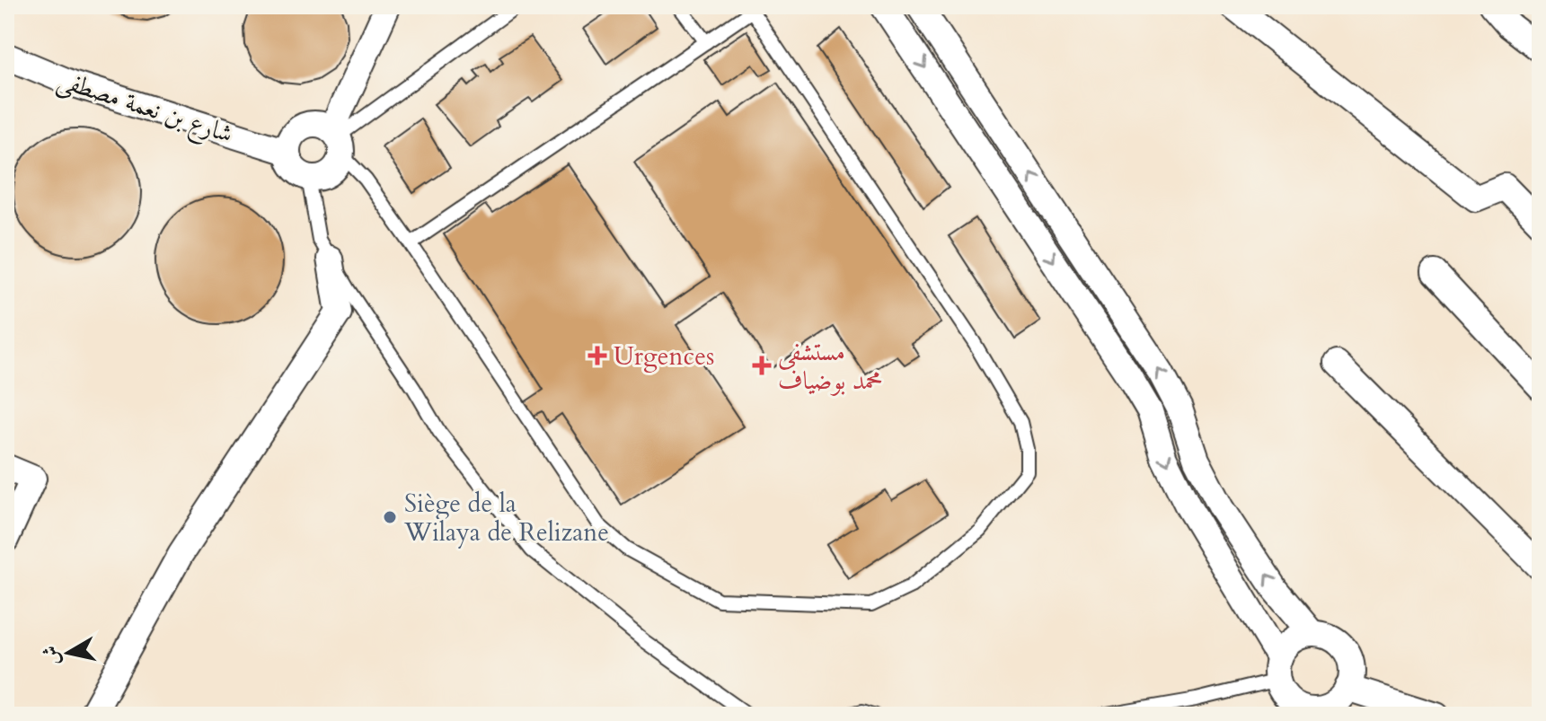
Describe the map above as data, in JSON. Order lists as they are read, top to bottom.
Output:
{
  "streets": {
    "street": ["شارع بن نعمة مصطفى"]
  },
  "places": {
    "health": ["Urgences", "مستشفى محمد بوضياف"],
    "other": ["Siège de la Wilaya de Relizane"]
  },
  "north": "left"
}
